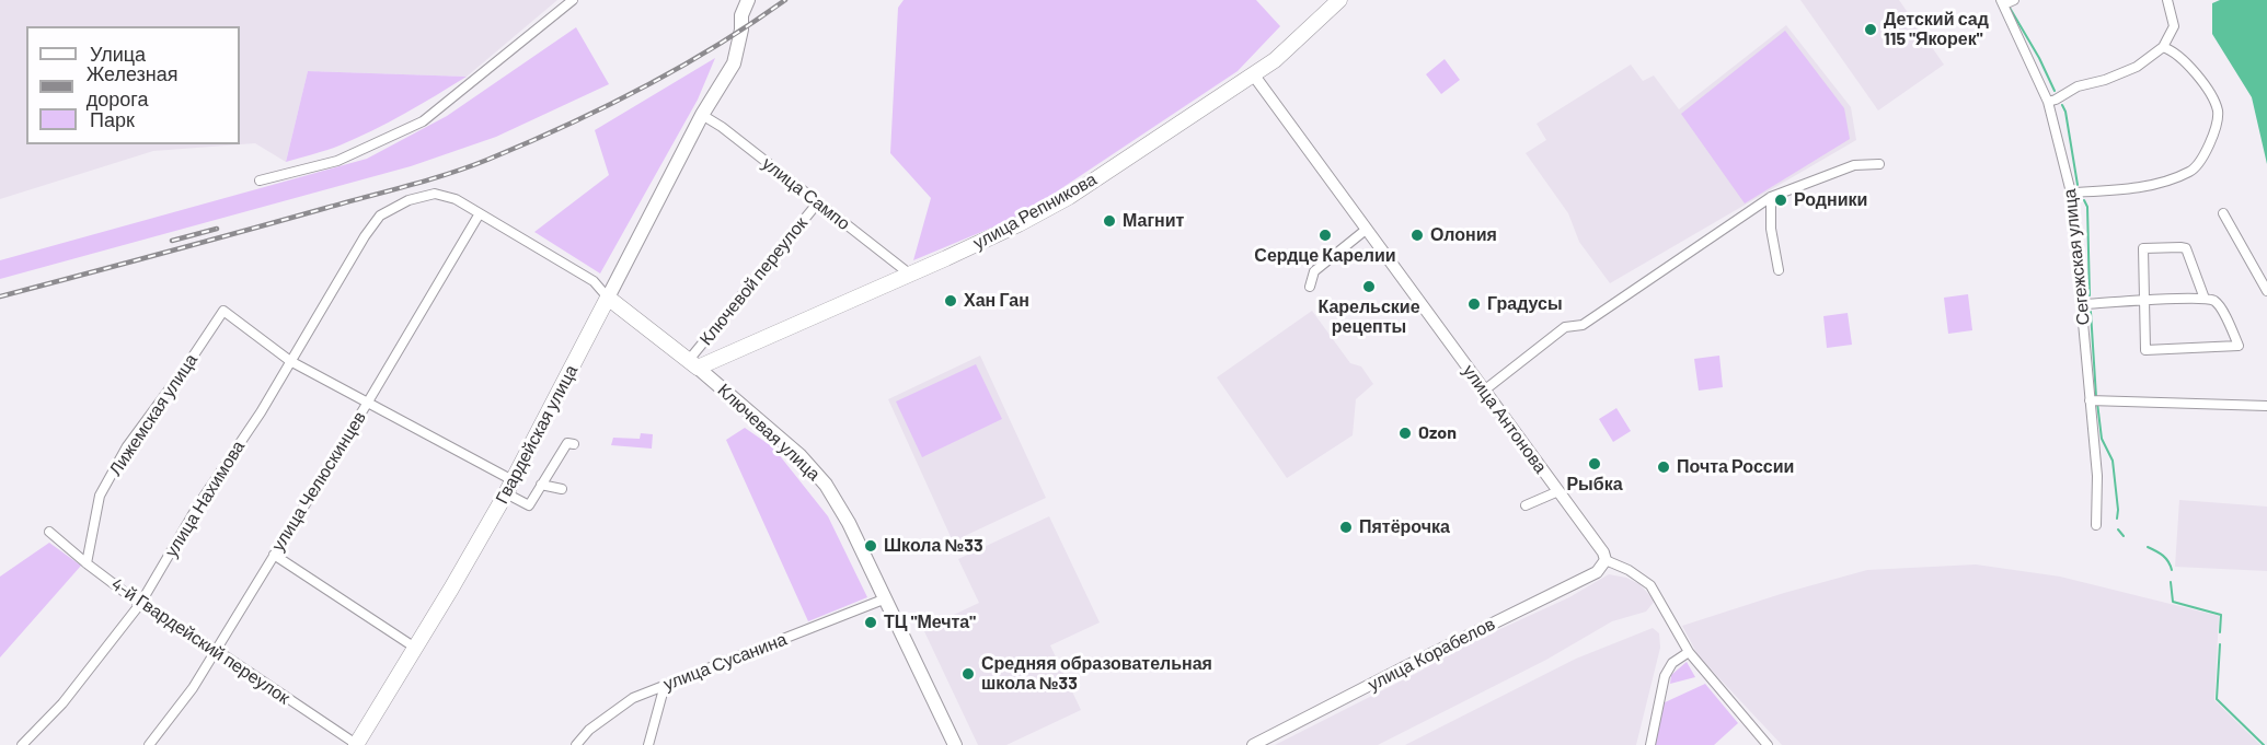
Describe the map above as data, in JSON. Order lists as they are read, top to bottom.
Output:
{
  "streets": {
    "main road": ["улица Репникова", "Ключевая улица", "Гвардейская улица"],
    "street": [
      "улица Сампо",
      "Сегежская улица",
      "Ключевой переулок",
      "Лижемская улица",
      "улица Антонова",
      "улица Челюскинцев",
      "улица Нахимова",
      "4-й Гвардейский переулок",
      "улица Корабелов",
      "улица Сусанина"
    ]
  },
  "crossings": [
    ["улица Сампо", "улица Репникова"],
    ["улица Сампо", "Ключевой переулок"],
    ["улица Сампо", "Гвардейская улица"],
    ["улица Репникова", "Ключевой переулок"],
    ["улица Репникова", "улица Антонова"],
    ["улица Репникова", "Ключевая улица"],
    ["Ключевой переулок", "Ключевая улица"],
    ["Лижемская улица", "улица Нахимова"],
    ["Лижемская улица", "4-й Гвардейский переулок"],
    ["улица Антонова", "улица Корабелов"],
    ["Ключевая улица", "Гвардейская улица"],
    ["Ключевая улица", "улица Нахимова"],
    ["Ключевая улица", "улица Сусанина"],
    ["Гвардейская улица", "улица Нахимова"],
    ["Гвардейская улица", "4-й Гвардейский переулок"],
    ["улица Челюскинцев", "улица Нахимова"],
    ["улица Челюскинцев", "4-й Гвардейский переулок"],
    ["улица Нахимова", "4-й Гвардейский переулок"]
  ],
  "places": [
    "Детский сад 115 \"Якорек\"",
    "Родники",
    "Магнит",
    "Сердце Карелии",
    "Олония",
    "Карельские рецепты",
    "Хан Ган",
    "Градусы",
    "Ozon",
    "Рыбка",
    "Почта России",
    "Пятёрочка",
    "Школа №33",
    "ТЦ \"Мечта\"",
    "Средняя образовательная школа №33"
  ],
  "legend": ["Улица", "Железная дорога", "Парк"]
}
